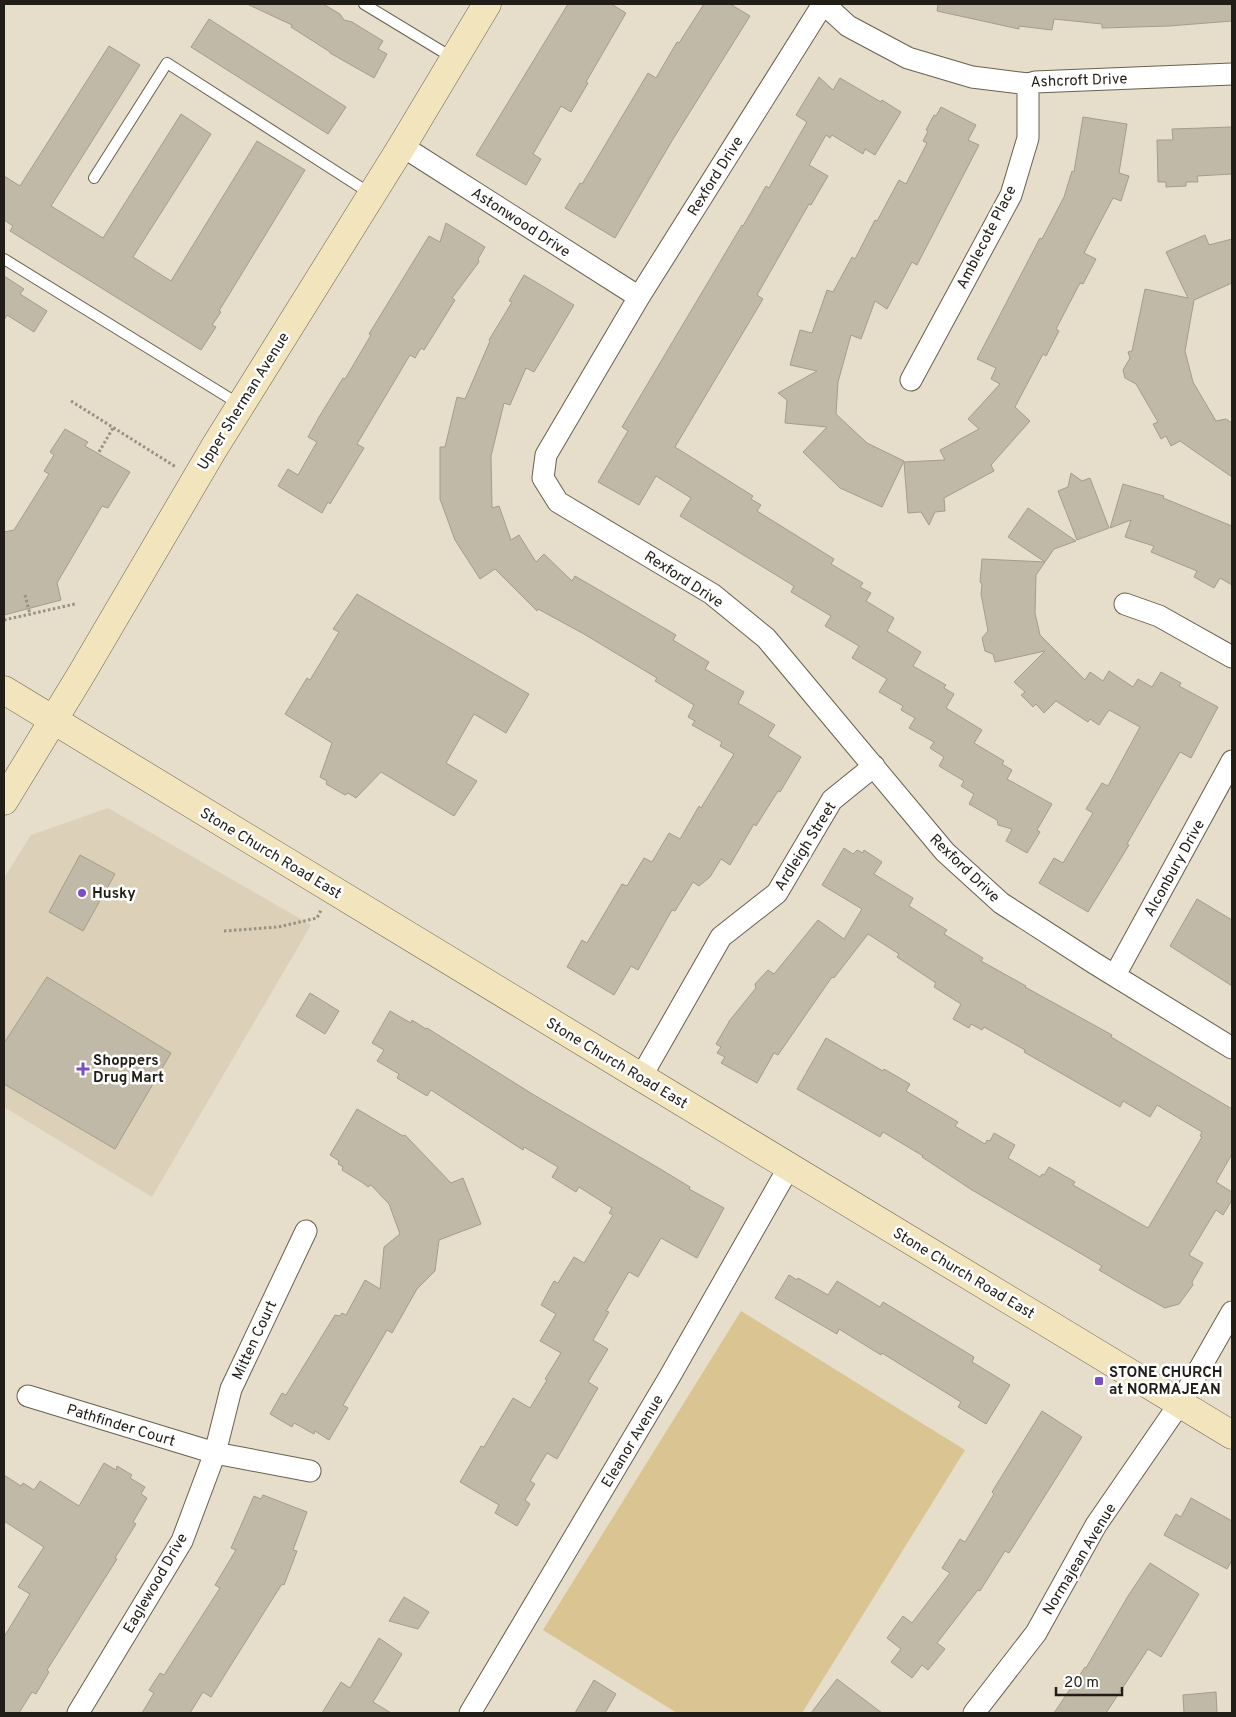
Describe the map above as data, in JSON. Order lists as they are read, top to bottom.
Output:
{
  "streets": {
    "main road": ["Upper Sherman Avenue", "Stone Church Road East"],
    "street": [
      "Ashcroft Drive",
      "Rexford Drive",
      "Astonwood Drive",
      "Amblecote Place",
      "Ardleigh Street",
      "Alconbury Drive",
      "Mitten Court",
      "Pathfinder Court",
      "Eleanor Avenue",
      "Normajean Avenue",
      "Eaglewood Drive"
    ]
  },
  "crossings": [
    ["Ashcroft Drive", "Rexford Drive"],
    ["Ashcroft Drive", "Amblecote Place"],
    ["Rexford Drive", "Astonwood Drive"],
    ["Rexford Drive", "Ardleigh Street"],
    ["Rexford Drive", "Alconbury Drive"],
    ["Astonwood Drive", "Upper Sherman Avenue"],
    ["Upper Sherman Avenue", "Stone Church Road East"],
    ["Ardleigh Street", "Stone Church Road East"],
    ["Stone Church Road East", "Eleanor Avenue"],
    ["Stone Church Road East", "Normajean Avenue"],
    ["Mitten Court", "Pathfinder Court"],
    ["Mitten Court", "Eaglewood Drive"],
    ["Pathfinder Court", "Eaglewood Drive"]
  ],
  "places": {
    "other": ["Husky"],
    "health": ["Shoppers Drug Mart"],
    "transit": ["STONE CHURCH at NORMAJEAN"]
  },
  "scale_bar": "20 m"
}
